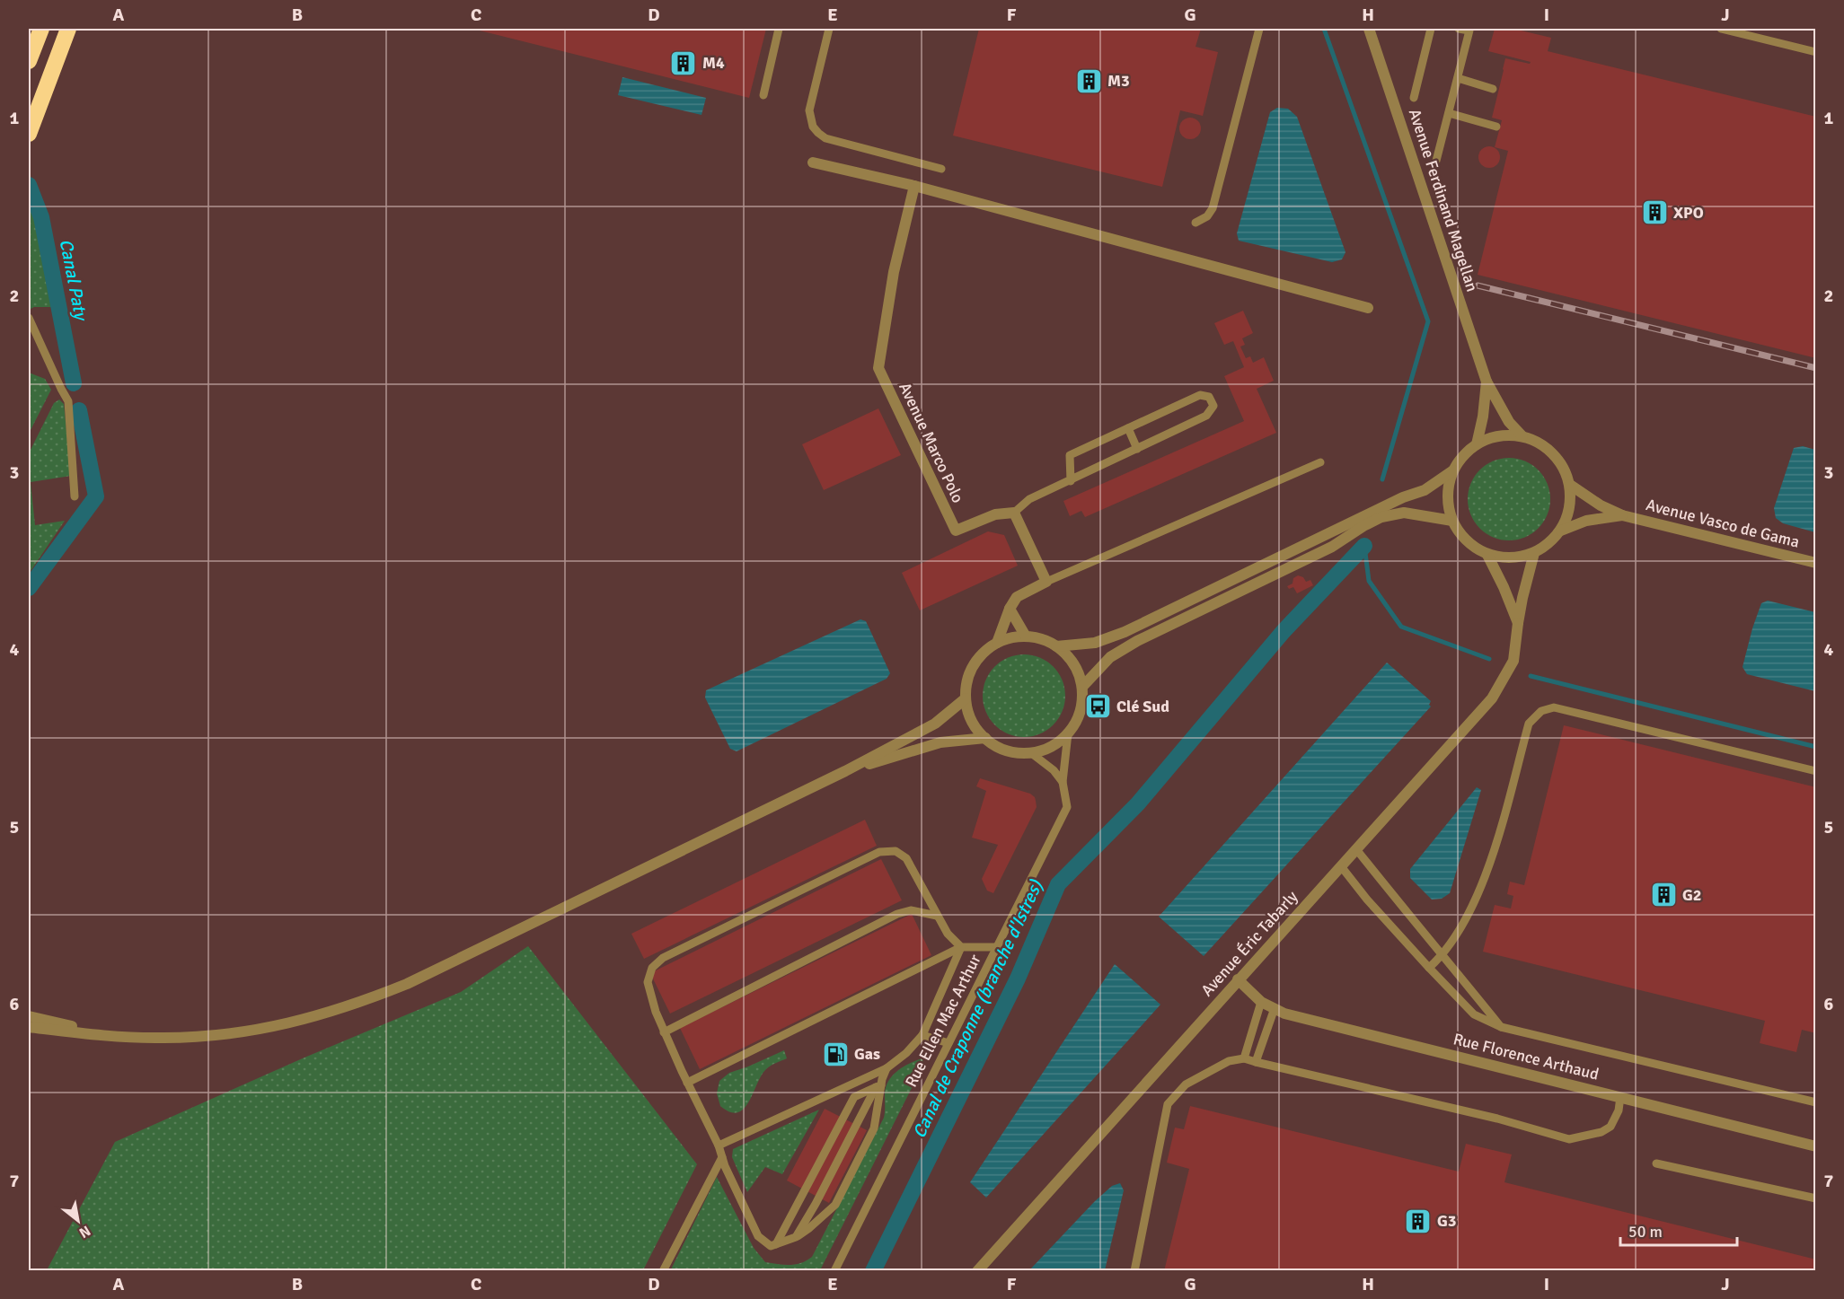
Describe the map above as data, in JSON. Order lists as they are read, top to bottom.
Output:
{
  "streets": {
    "street": [
      "Avenue Ferdinand Magellan",
      "Avenue Marco Polo",
      "Avenue Vasco de Gama",
      "Avenue Éric Tabarly",
      "Rue Florence Arthaud"
    ],
    "lane": ["Rue Ellen Mac Arthur"]
  },
  "crossings": [
    ["Avenue Ferdinand Magellan", "Avenue Éric Tabarly"],
    ["Avenue Éric Tabarly", "Rue Florence Arthaud"]
  ],
  "water": ["Canal Paty", "Canal de Craponne (branche d'Istres)"],
  "places": {
    "building": [
      "M4",
      "M3",
      "XPO",
      "G2",
      "G3"
    ],
    "bus stop": ["Clé Sud"],
    "fuel station": ["Gas"]
  },
  "scale_bar": "50 m",
  "north": "bottom right",
  "grid": {
    "columns": [
      "A",
      "B",
      "C",
      "D",
      "E",
      "F",
      "G",
      "H",
      "I",
      "J"
    ],
    "rows": [
      "1",
      "2",
      "3",
      "4",
      "5",
      "6",
      "7"
    ]
  }
}
